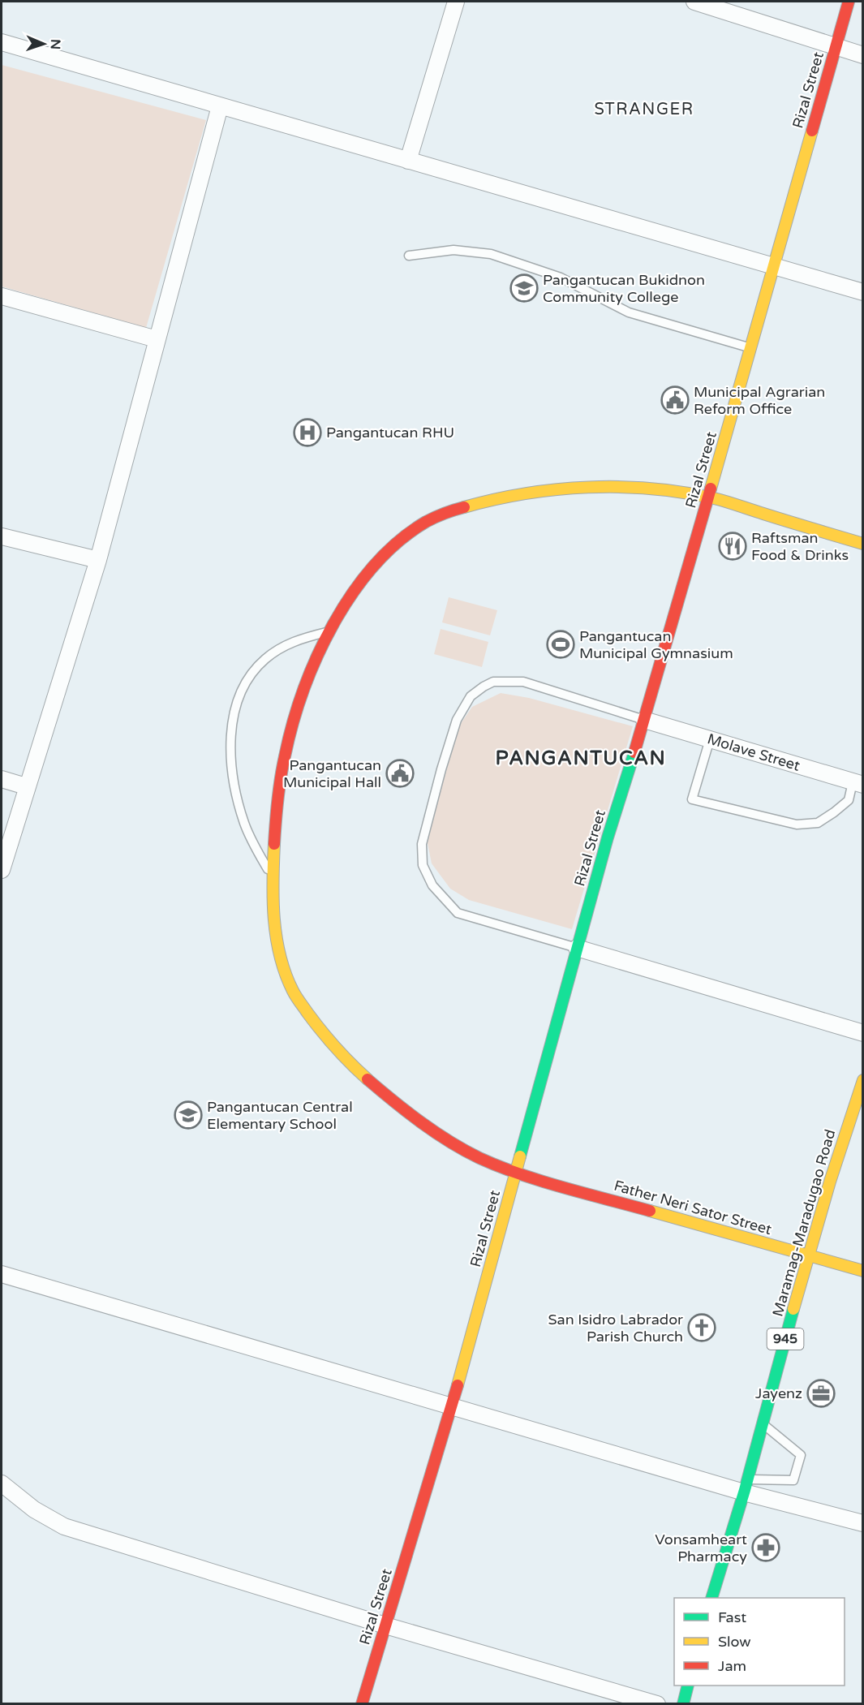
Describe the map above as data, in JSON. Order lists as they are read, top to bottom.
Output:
{
  "streets": {
    "street": [
      "Rizal Street",
      "Molave Street",
      "Father Neri Sator Street",
      "Maramag-Maradugao Road",
      "945"
    ]
  },
  "crossings": [
    ["Rizal Street", "Molave Street"],
    ["Rizal Street", "Father Neri Sator Street"],
    ["Father Neri Sator Street", "Maramag-Maradugao Road"]
  ],
  "districts": ["STRANGER", "PANGANTUCAN"],
  "places": {
    "school or university": ["Pangantucan Bukidnon Community College", "Pangantucan Central Elementary School"],
    "public building": ["Municipal Agrarian Reform Office", "Pangantucan Municipal Hall"],
    "hospital": ["Pangantucan RHU"],
    "restaurant": ["Raftsman Food & Drinks"],
    "sports": ["Pangantucan Municipal Gymnasium"],
    "church": ["San Isidro Labrador Parish Church"],
    "office": ["Jayenz"],
    "pharmacy": ["Vonsamheart Pharmacy"]
  },
  "legend": ["Fast", "Slow", "Jam"],
  "north": "right"
}
